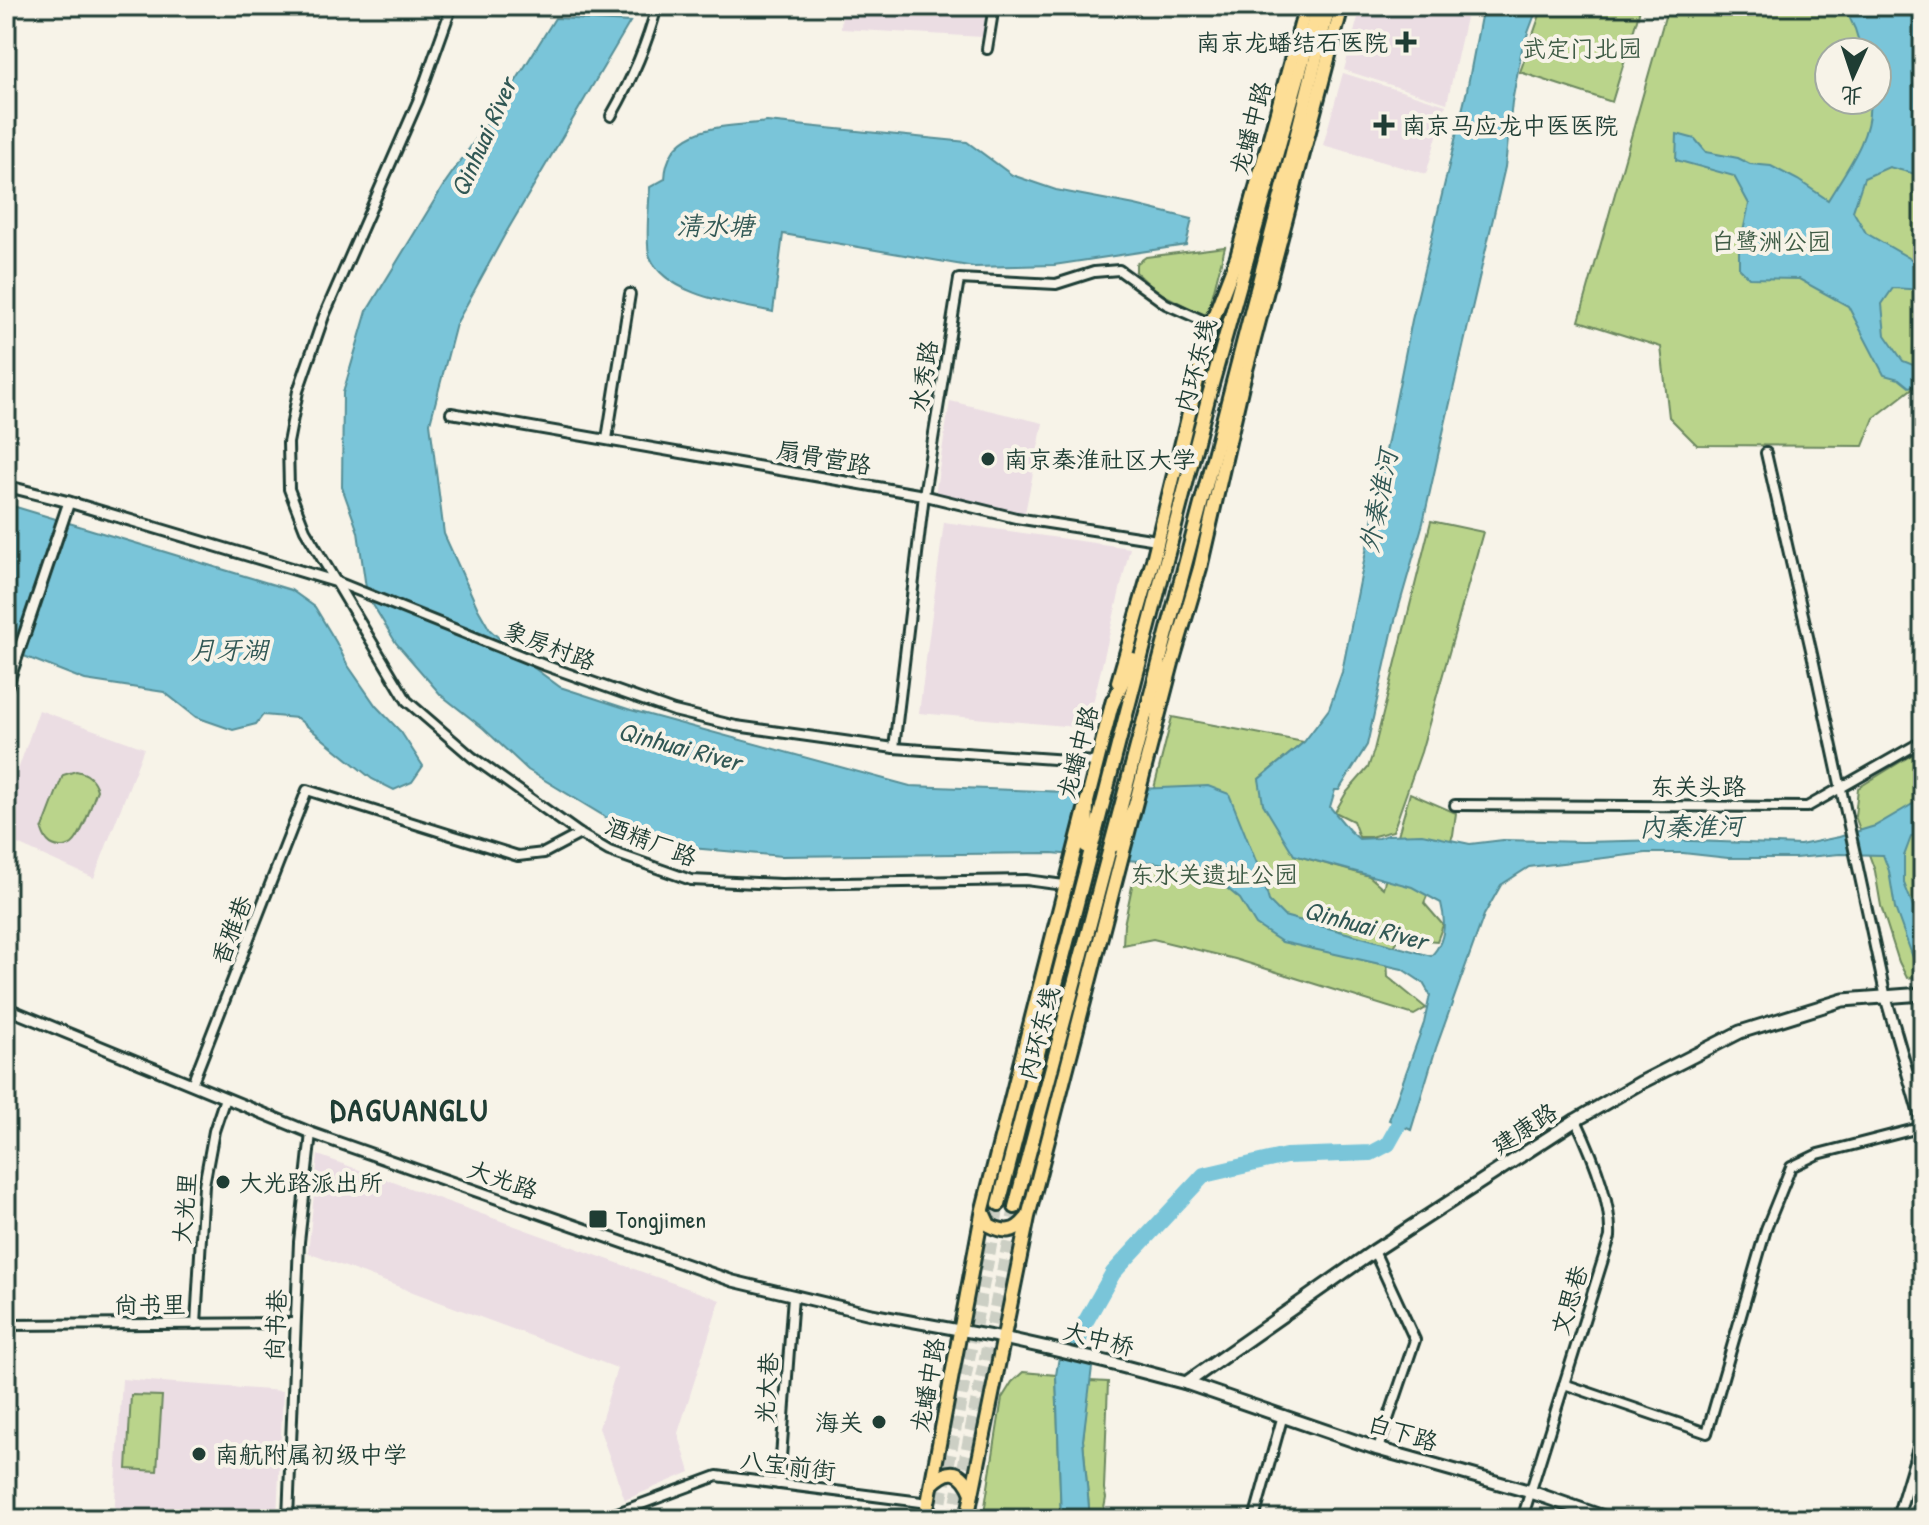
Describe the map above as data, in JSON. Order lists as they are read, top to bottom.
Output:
{
  "streets": {
    "main road": [
      "龙蟠中路",
      "内环东线",
      "建康路",
      "大中桥",
      "白下路"
    ],
    "street": [
      "水秀路",
      "扇骨营路",
      "象房村路",
      "东关头路",
      "酒精厂路",
      "香雅巷",
      "大光路",
      "大光里",
      "文思巷",
      "尚书里",
      "尚书巷",
      "光大巷",
      "八宝前街"
    ]
  },
  "crossings": [
    ["龙蟠中路", "水秀路"],
    ["龙蟠中路", "扇骨营路"],
    ["龙蟠中路", "象房村路"],
    ["龙蟠中路", "酒精厂路"],
    ["龙蟠中路", "大光路"],
    ["龙蟠中路", "八宝前街"],
    ["水秀路", "扇骨营路"],
    ["水秀路", "象房村路"],
    ["象房村路", "酒精厂路"],
    ["酒精厂路", "香雅巷"],
    ["香雅巷", "大光路"],
    ["建康路", "文思巷"],
    ["建康路", "大中桥"],
    ["建康路", "白下路"],
    ["大光路", "大光里"],
    ["大光路", "尚书巷"],
    ["大光路", "大中桥"],
    ["大光路", "光大巷"],
    ["大光里", "尚书里"],
    ["文思巷", "白下路"],
    ["尚书里", "尚书巷"],
    ["大中桥", "白下路"],
    ["光大巷", "八宝前街"]
  ],
  "districts": ["DAGUANGLU"],
  "water": [
    "Qinhuai River",
    "清水塘",
    "外秦淮河",
    "月牙湖",
    "内秦淮河"
  ],
  "parks": ["武定门北园", "白鹭洲公园", "东水关遗址公园"],
  "places": {
    "health": ["南京龙蟠结石医院", "南京马应龙中医医院"],
    "other": [
      "南京秦淮社区大学",
      "大光路派出所",
      "海关",
      "南航附属初级中学"
    ],
    "transit": ["Tongjimen"]
  },
  "north": "bottom"
}
